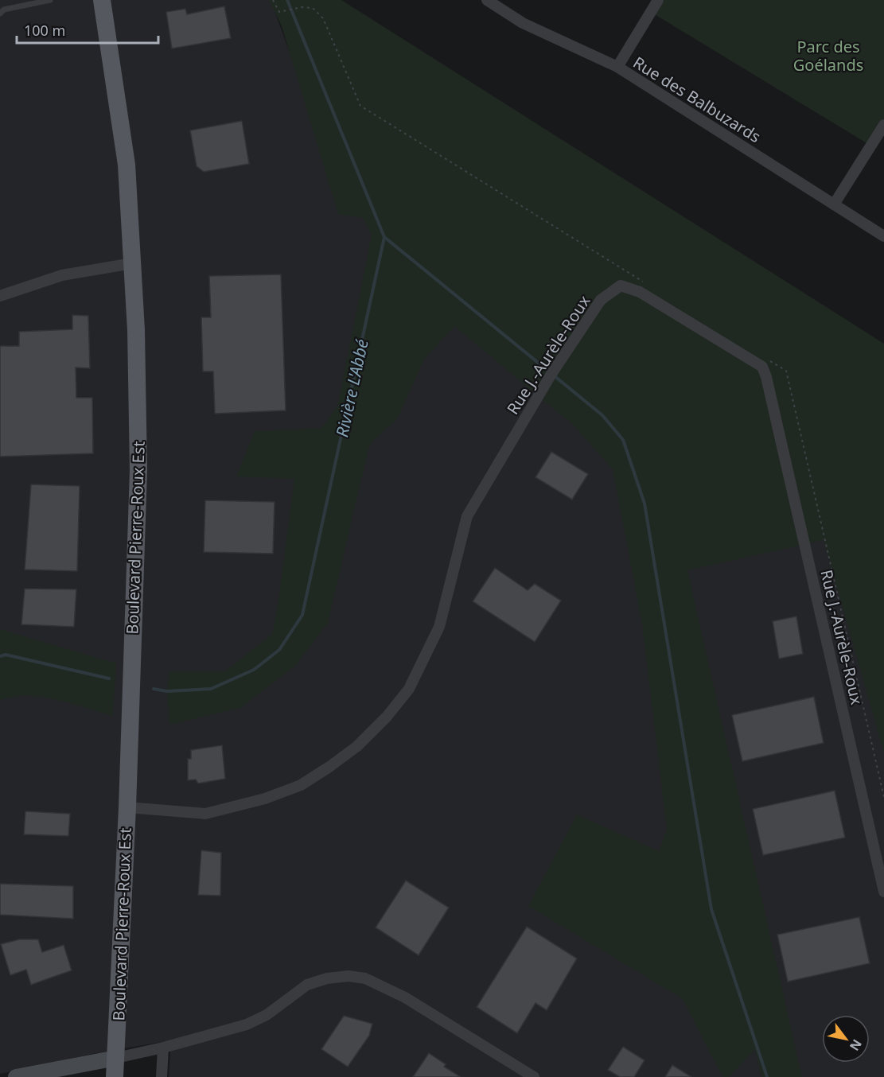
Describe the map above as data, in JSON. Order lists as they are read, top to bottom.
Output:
{
  "streets": {
    "main road": ["Boulevard Pierre-Roux Est"],
    "street": ["Rue des Balbuzards", "Rue J.-Aurèle-Roux"]
  },
  "crossings": [
    ["Rue J.-Aurèle-Roux", "Boulevard Pierre-Roux Est"]
  ],
  "water": ["Rivière L'Abbé"],
  "parks": ["Parc des Goélands"],
  "scale_bar": "100 m",
  "north": "bottom right"
}
